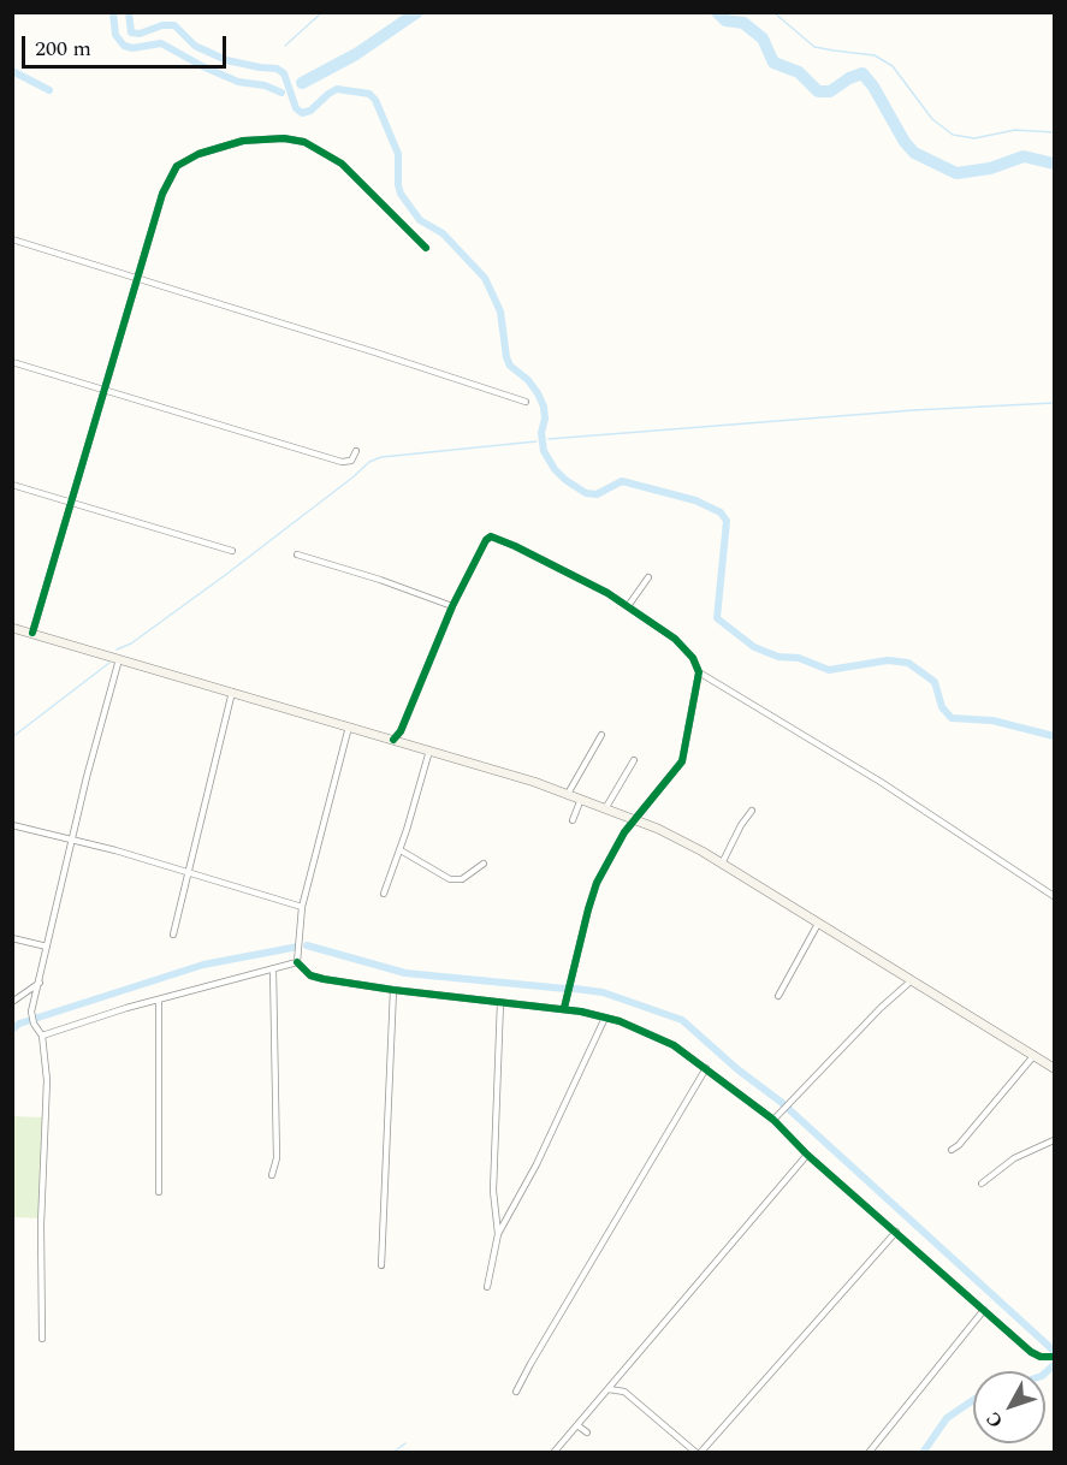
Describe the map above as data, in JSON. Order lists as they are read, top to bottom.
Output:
{
  "scale_bar": "200 m",
  "north": "bottom left"
}
